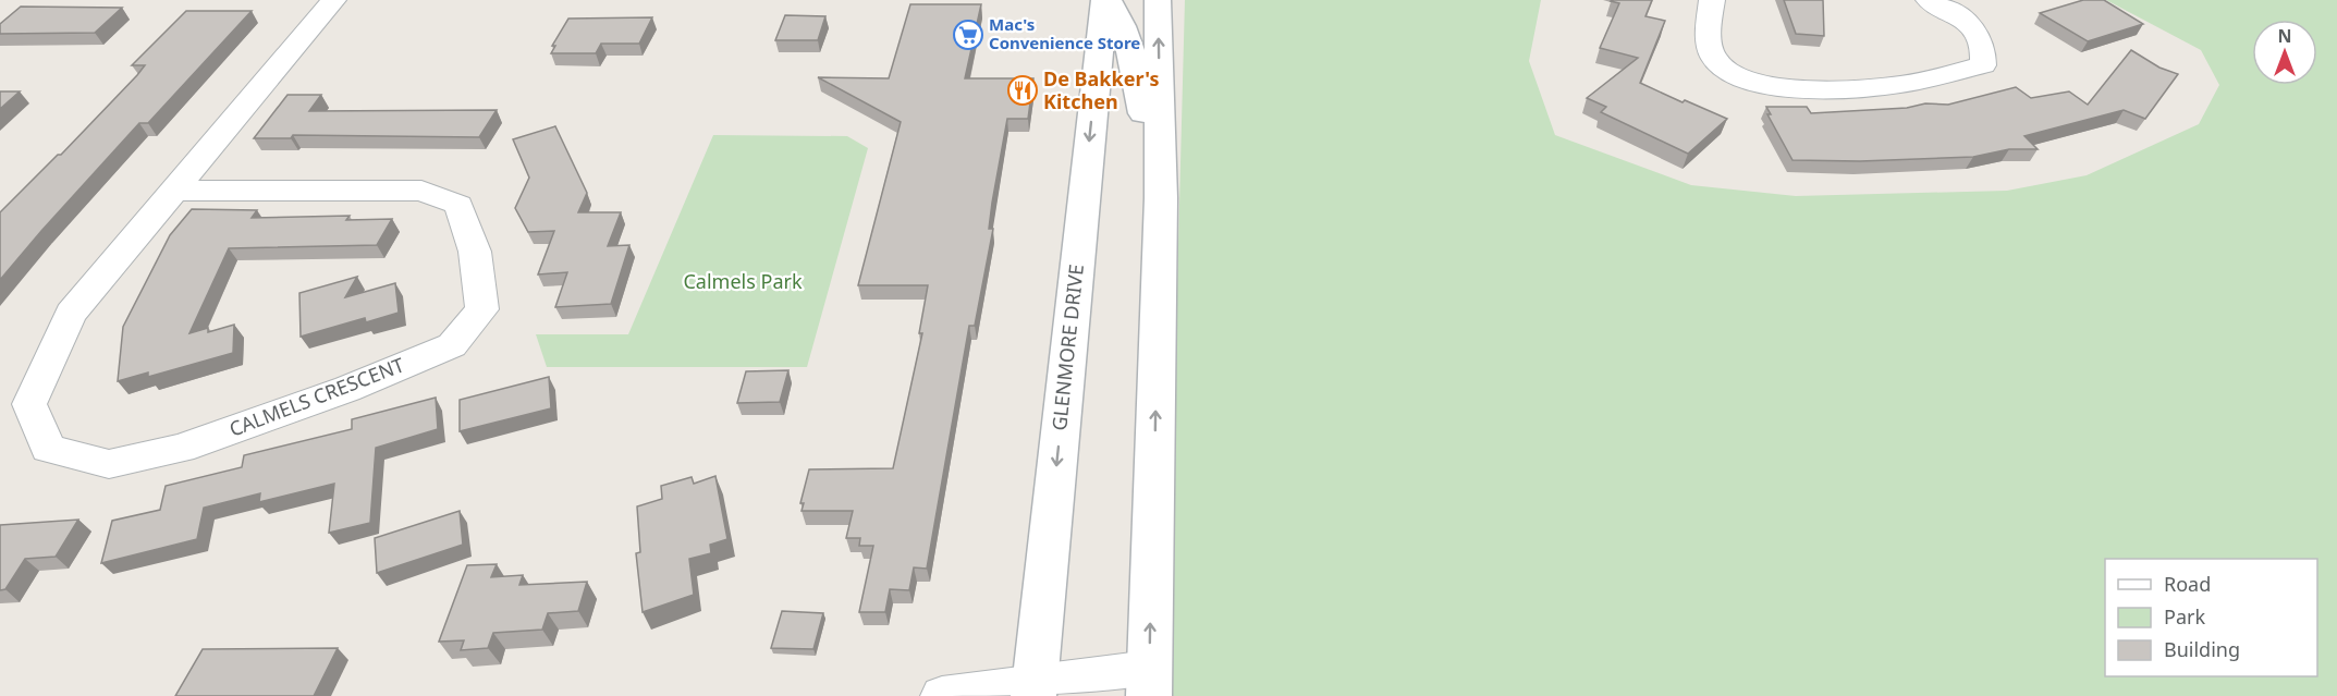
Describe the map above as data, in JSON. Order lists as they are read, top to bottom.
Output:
{
  "streets": {
    "main road": ["GLENMORE DRIVE"],
    "street": ["CALMELS CRESCENT"]
  },
  "parks": ["Calmels Park"],
  "places": {
    "supermarket": ["Mac's Convenience Store"],
    "restaurant": ["De Bakker's Kitchen"]
  },
  "legend": ["Road", "Park", "Building"],
  "north": "top"
}
